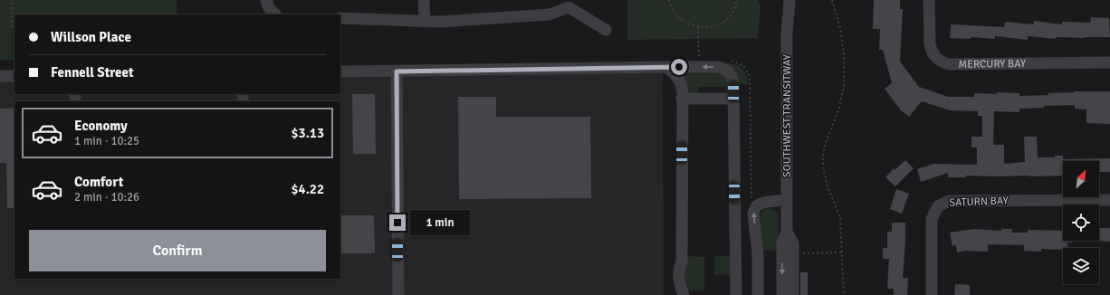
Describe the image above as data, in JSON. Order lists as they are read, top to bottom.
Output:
{
  "streets": {
    "street": ["MERCURY BAY", "SOUTHWEST TRANSITWAY", "SATURN BAY"]
  },
  "north": "top right",
  "page": {
    "banner": ["Willson Place", "Fennell Street"],
    "list": [
      {
        "name": "Economy",
        "note": "1 min · 10:25",
        "value": "$3.13"
      },
      {
        "name": "Comfort",
        "note": "2 min · 10:26",
        "value": "$4.22"
      }
    ],
    "bubble": "1 min",
    "buttons": "Confirm"
  }
}
